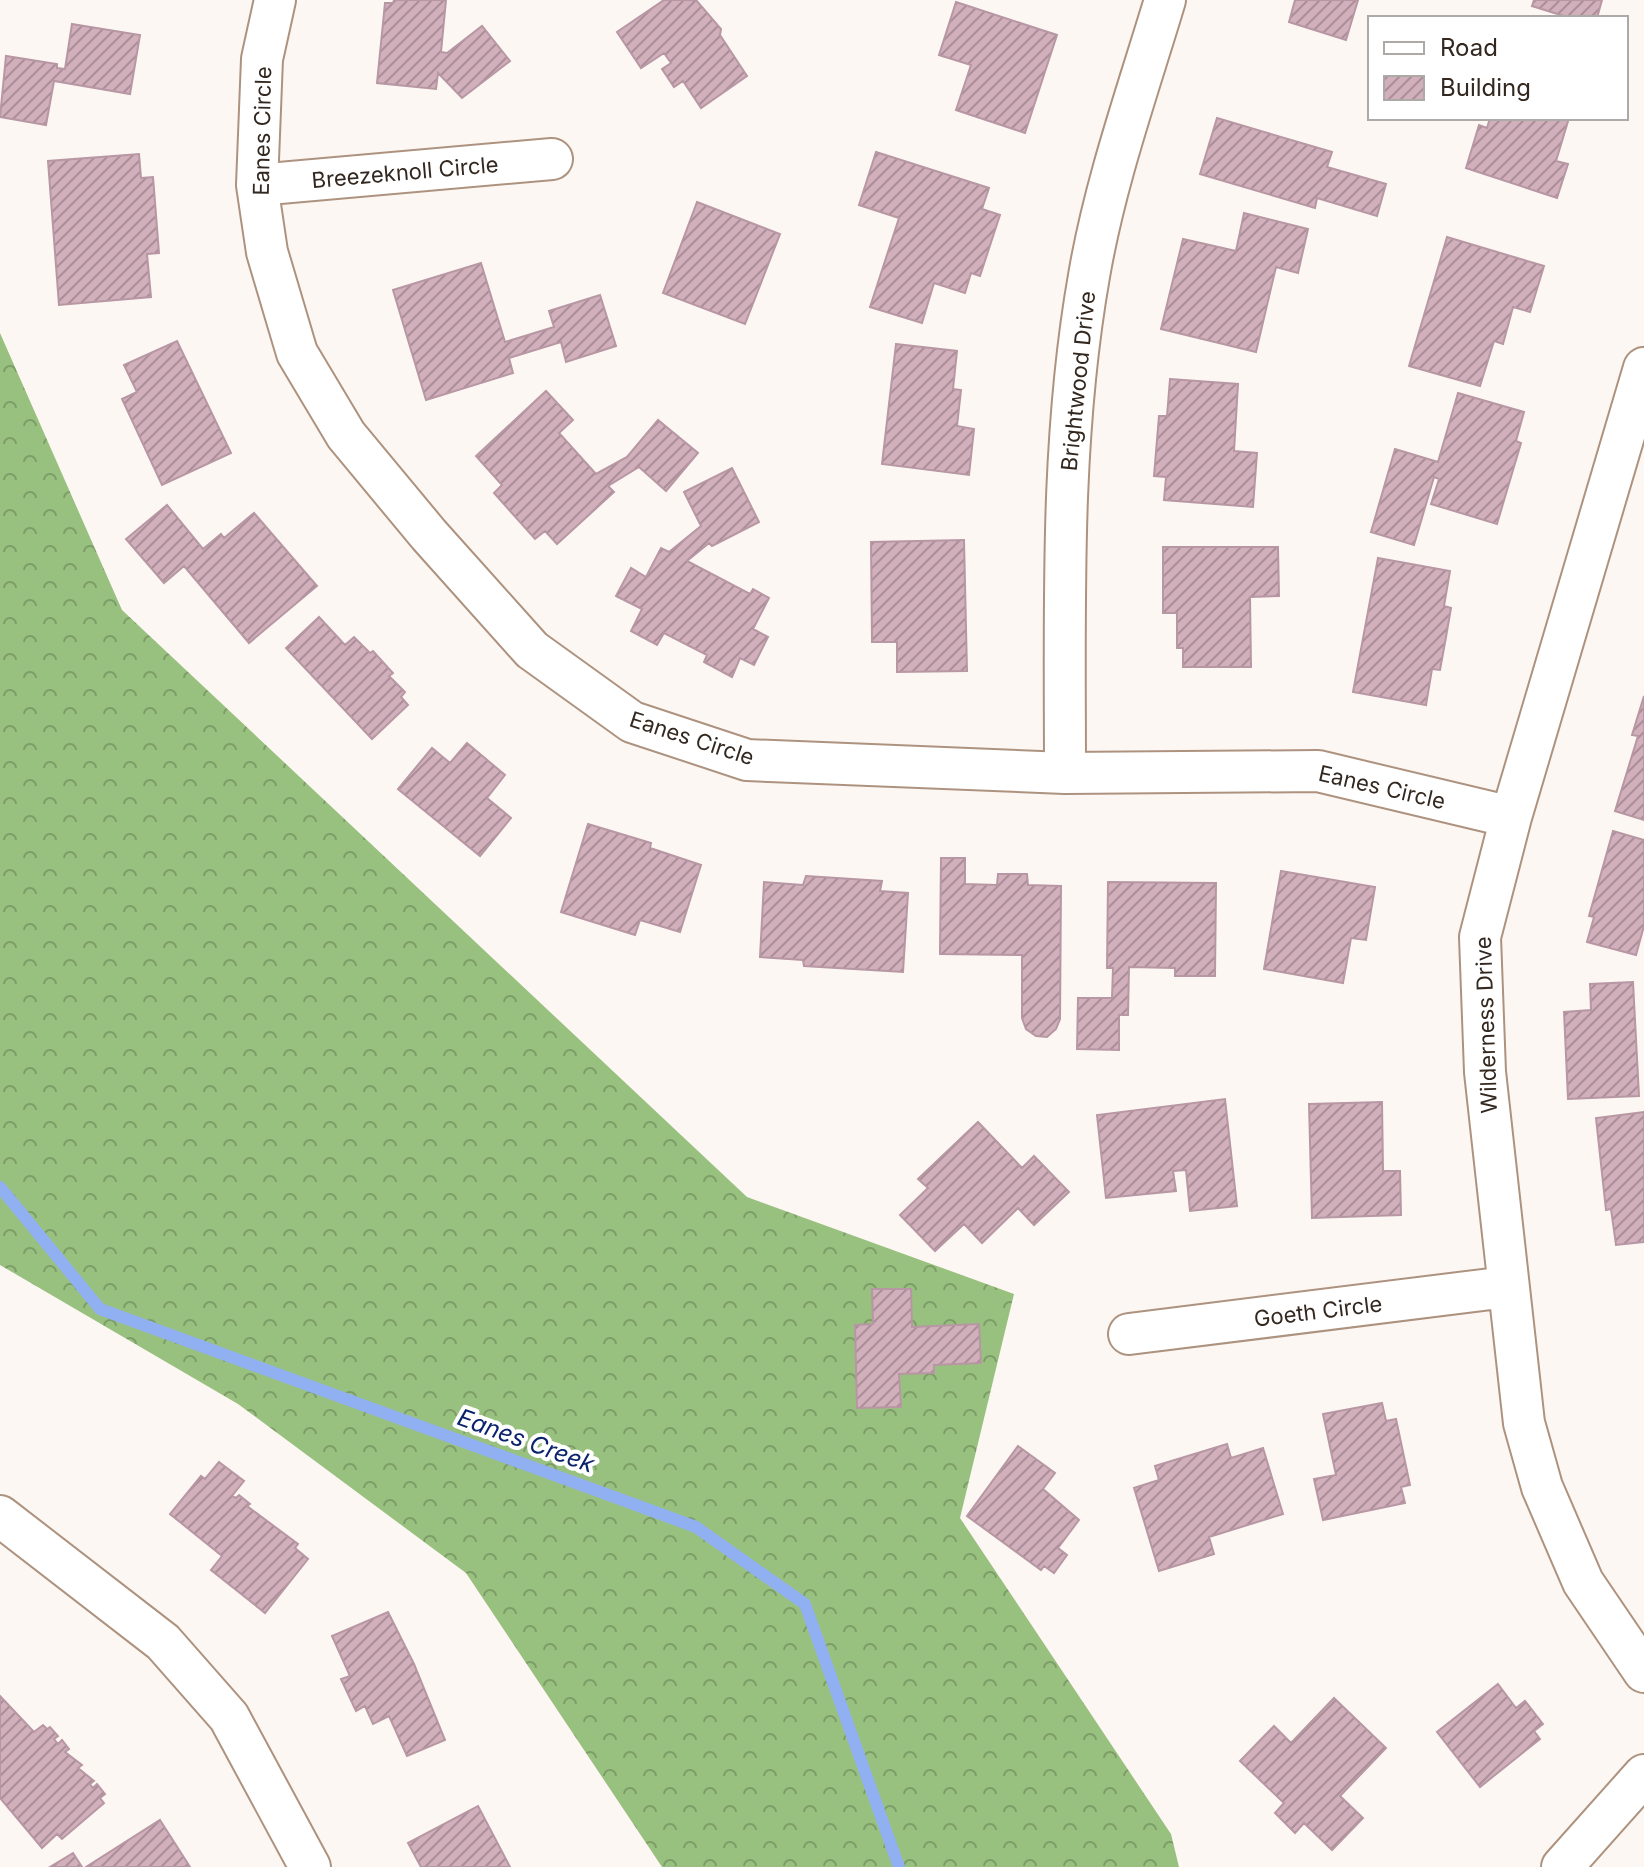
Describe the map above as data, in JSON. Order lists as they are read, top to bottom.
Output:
{
  "streets": {
    "street": [
      "Eanes Circle",
      "Breezeknoll Circle",
      "Brightwood Drive",
      "Wilderness Drive",
      "Goeth Circle"
    ]
  },
  "crossings": [
    ["Eanes Circle", "Breezeknoll Circle"],
    ["Eanes Circle", "Brightwood Drive"],
    ["Eanes Circle", "Wilderness Drive"],
    ["Wilderness Drive", "Goeth Circle"]
  ],
  "water": ["Eanes Creek"],
  "legend": ["Road", "Building"]
}
